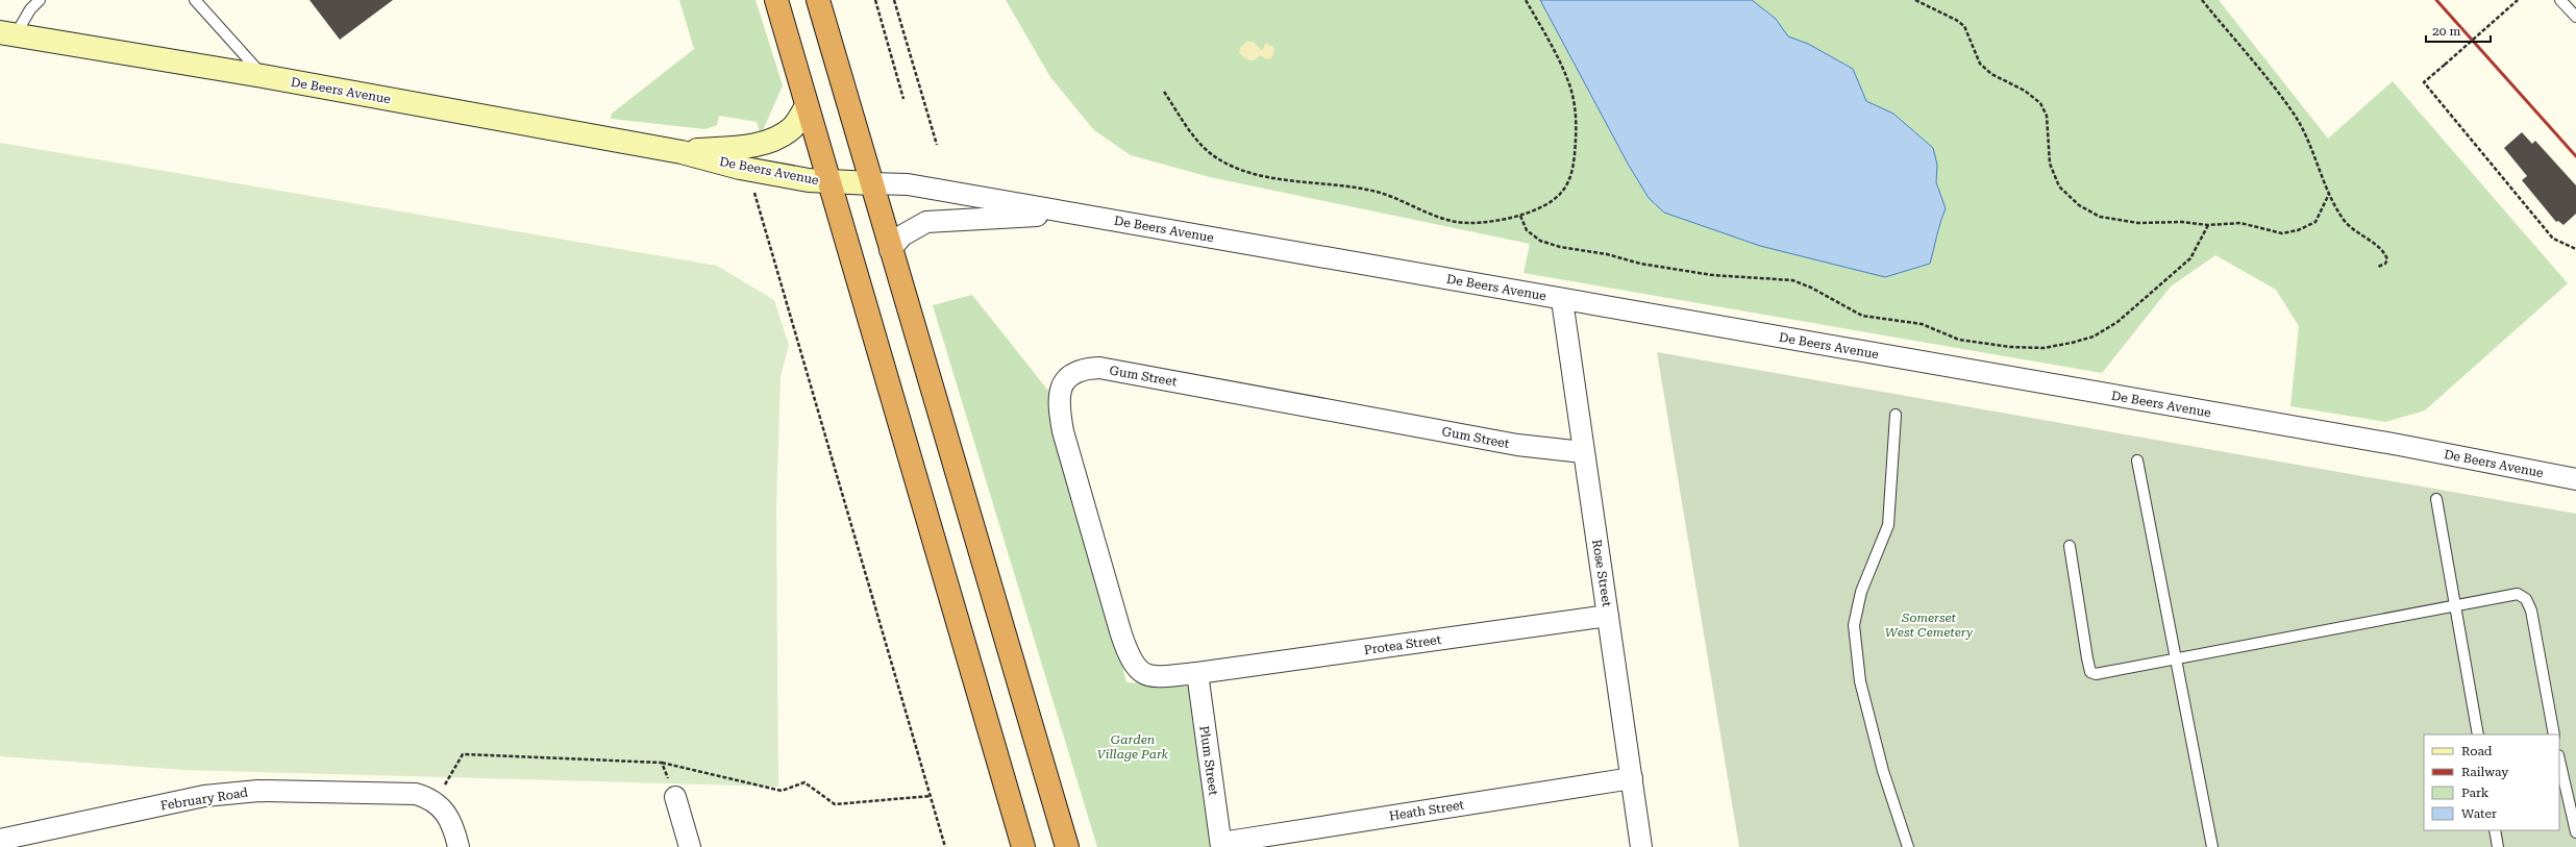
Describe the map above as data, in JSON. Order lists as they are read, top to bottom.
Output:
{
  "streets": {
    "street": [
      "De Beers Avenue",
      "Gum Street",
      "Rose Street",
      "Protea Street",
      "Plum Street",
      "February Road",
      "Heath Street"
    ]
  },
  "crossings": [
    ["De Beers Avenue", "Rose Street"],
    ["Gum Street", "Rose Street"],
    ["Gum Street", "Protea Street"],
    ["Gum Street", "Plum Street"],
    ["Rose Street", "Protea Street"],
    ["Rose Street", "Heath Street"],
    ["Protea Street", "Plum Street"],
    ["Plum Street", "Heath Street"]
  ],
  "parks": ["Somerset West Cemetery", "Garden Village Park"],
  "legend": [
    "Road",
    "Railway",
    "Park",
    "Water"
  ],
  "scale_bar": "20 m"
}
